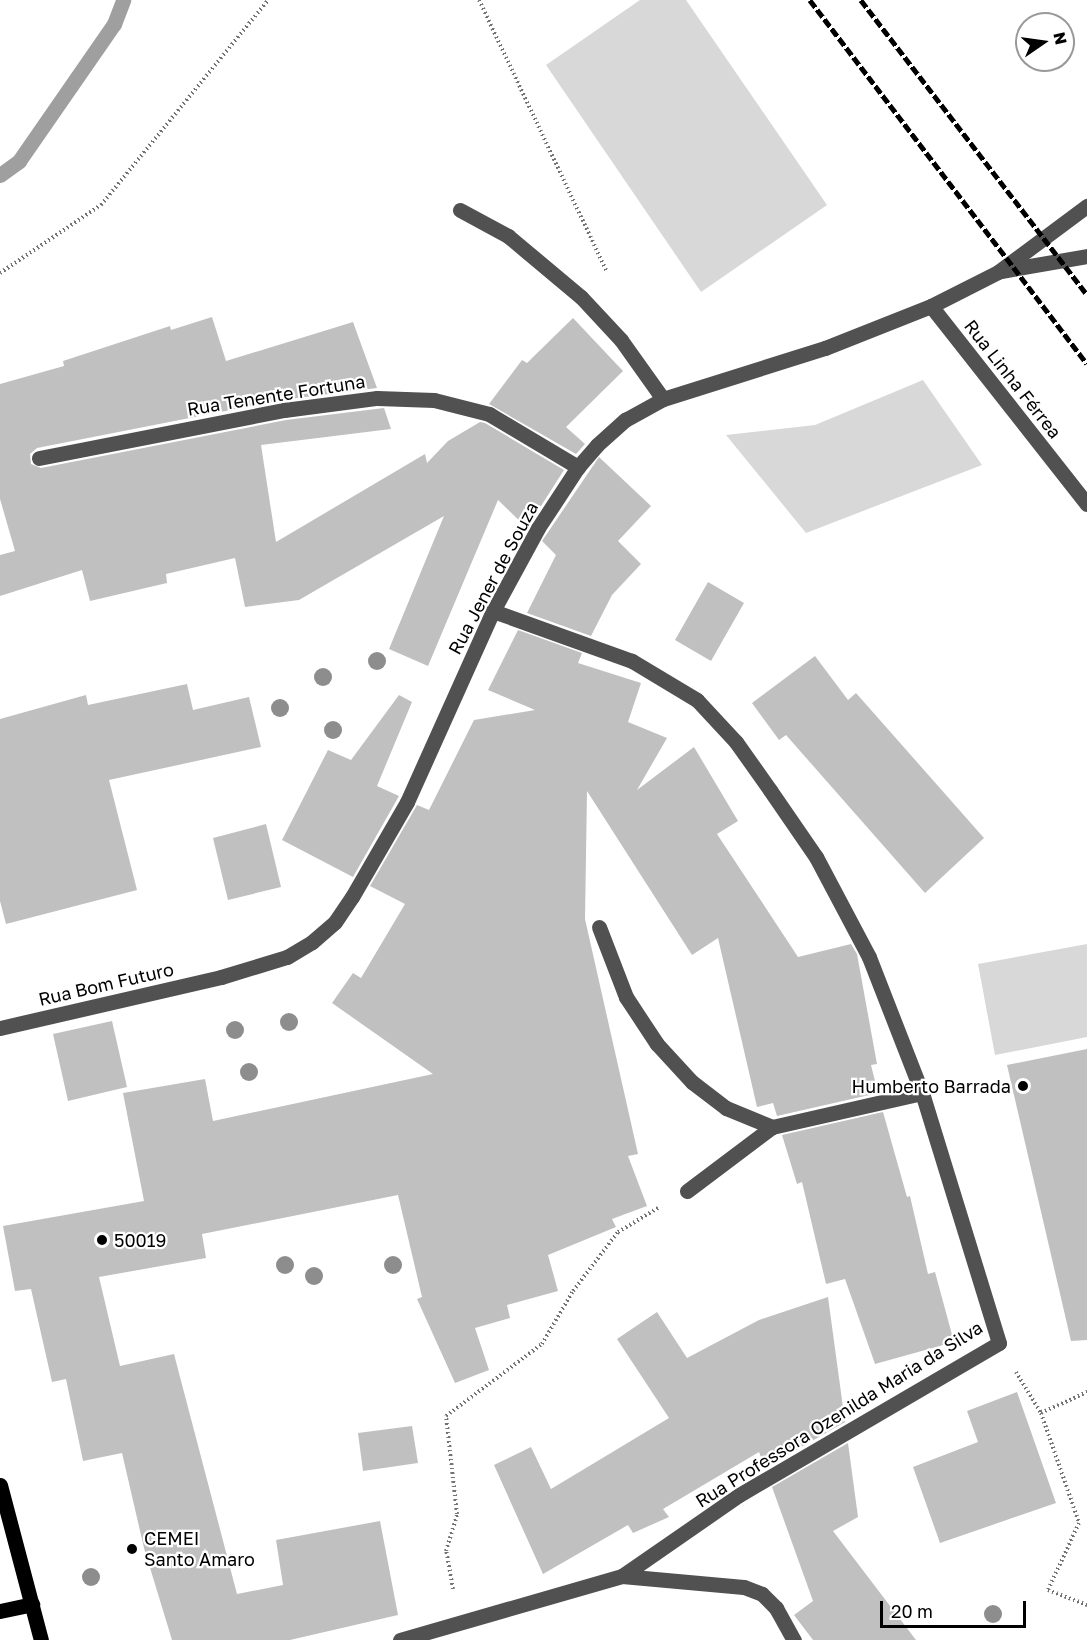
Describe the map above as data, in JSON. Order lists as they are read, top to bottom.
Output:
{
  "streets": {
    "street": [
      "Rua Linha Férrea",
      "Rua Tenente Fortuna",
      "Rua Jener de Souza",
      "Rua Bom Futuro",
      "Rua Professora Ozenilda Maria da Silva"
    ]
  },
  "crossings": [
    ["Rua Linha Férrea", "Rua Jener de Souza"],
    ["Rua Tenente Fortuna", "Rua Jener de Souza"],
    ["Rua Jener de Souza", "Rua Bom Futuro"],
    ["Rua Jener de Souza", "Rua Professora Ozenilda Maria da Silva"]
  ],
  "places": ["Humberto Barrada", "50019", "CEMEI Santo Amaro"],
  "scale_bar": "20 m",
  "north": "right"
}
